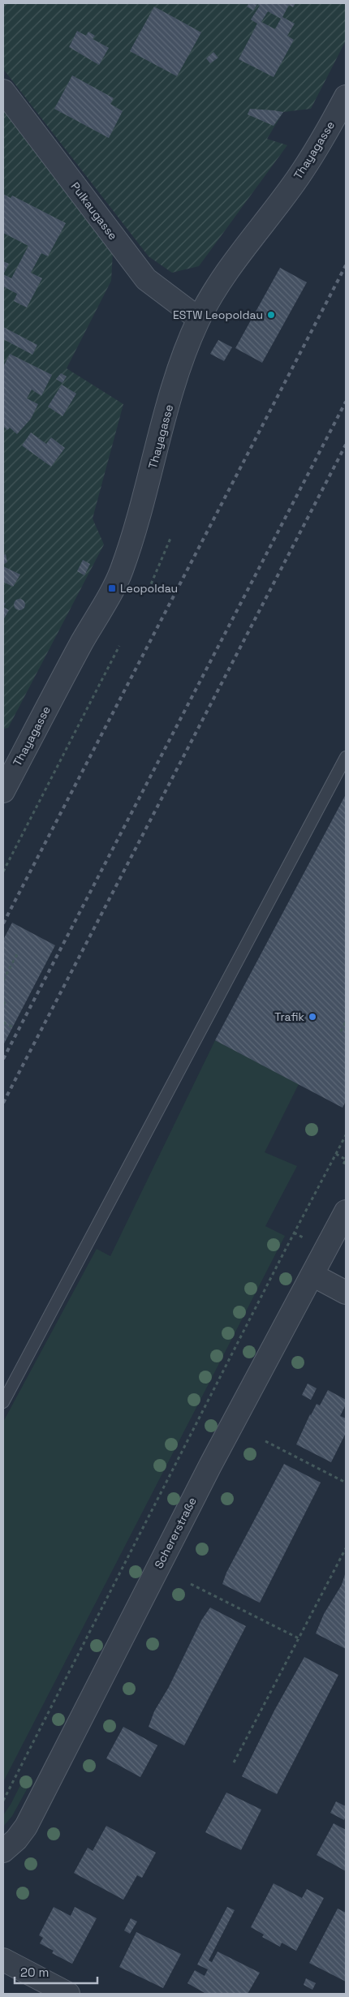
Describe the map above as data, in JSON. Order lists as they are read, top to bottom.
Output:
{
  "streets": {
    "street": ["Thayagasse", "Pulkaugasse", "Schererstraße"]
  },
  "crossings": [
    ["Thayagasse", "Pulkaugasse"]
  ],
  "places": {
    "other": ["ESTW Leopoldau", "Trafik"],
    "transit": ["Leopoldau"]
  },
  "scale_bar": "20 m"
}
